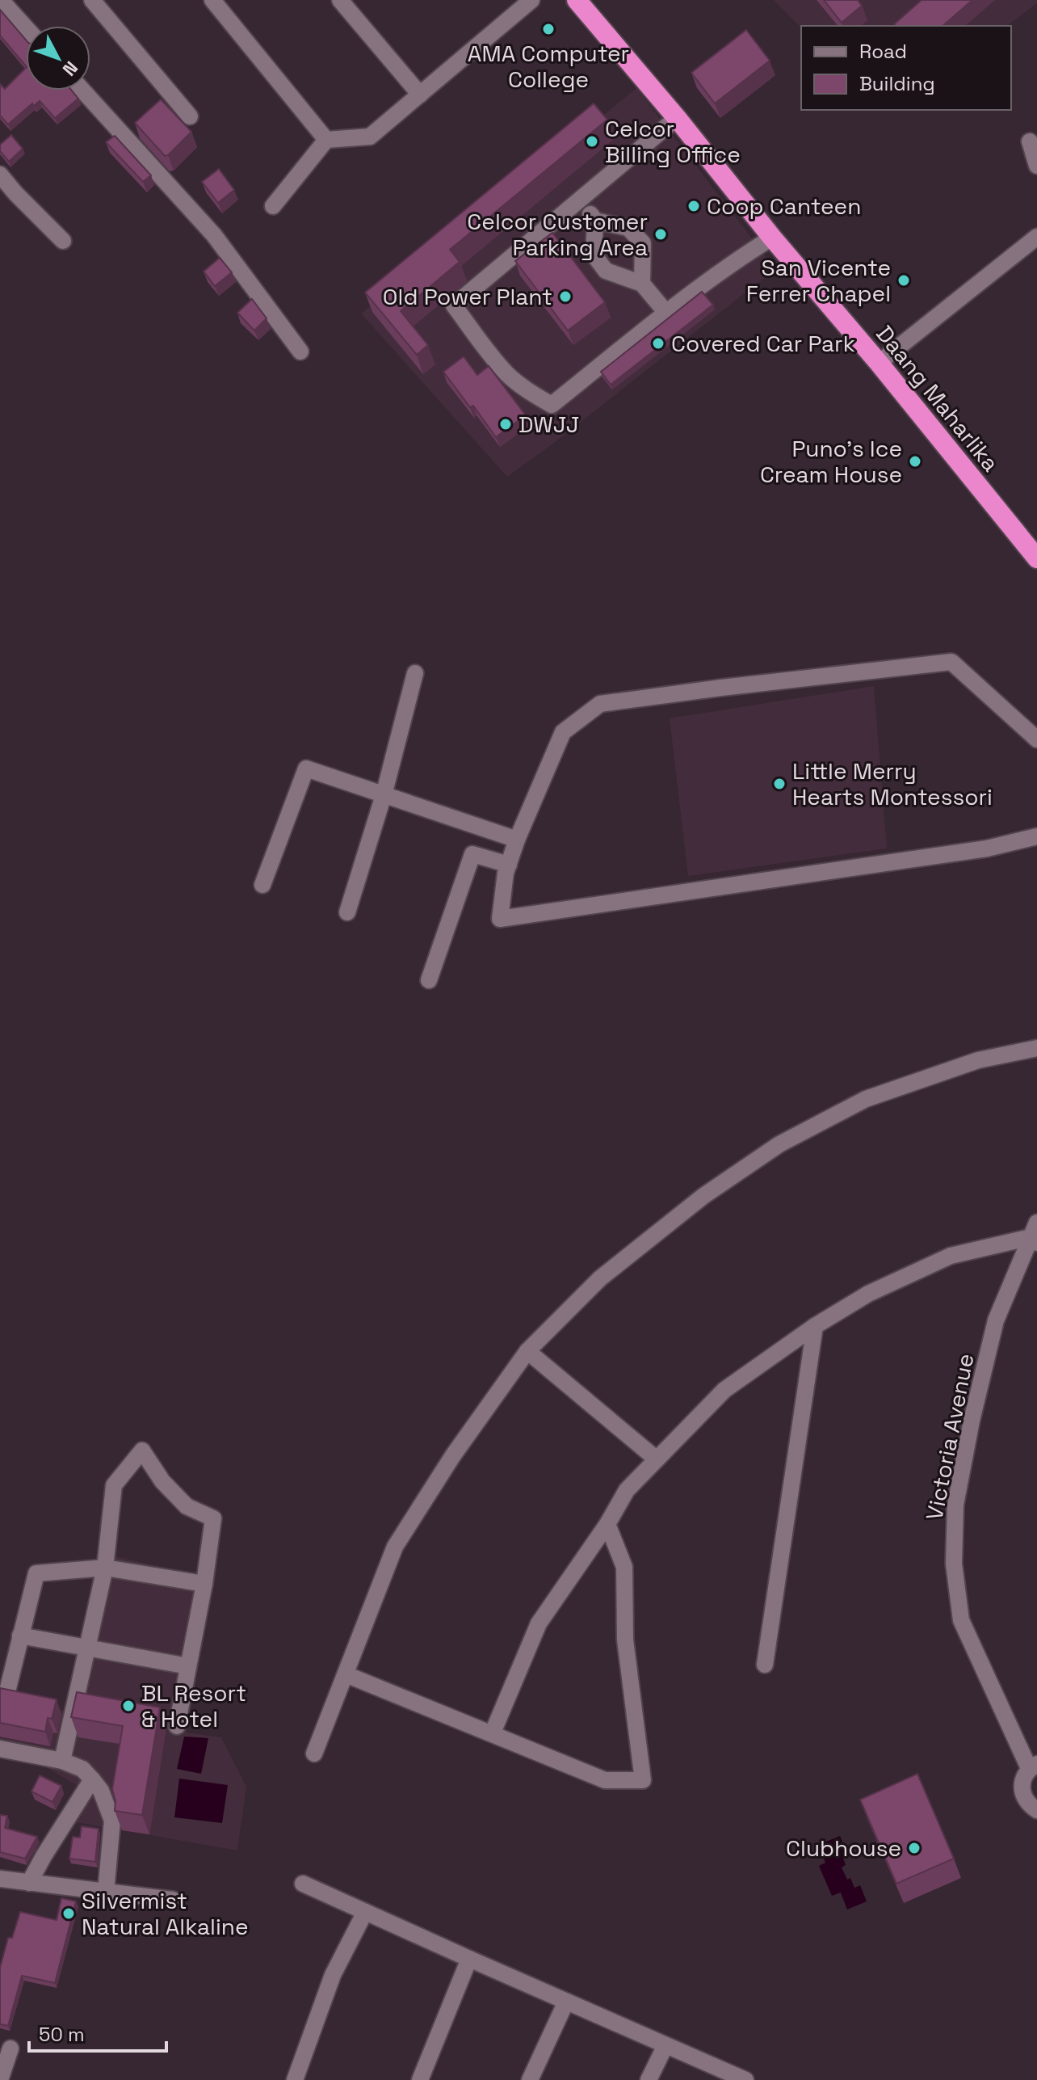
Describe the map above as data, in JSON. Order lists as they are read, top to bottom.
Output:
{
  "streets": {
    "highway": ["Daang Maharlika"],
    "street": ["Victoria Avenue"]
  },
  "places": [
    "AMA Computer College",
    "Celcor Billing Office",
    "Coop Canteen",
    "Celcor Customer Parking Area",
    "San Vicente Ferrer Chapel",
    "Old Power Plant",
    "Covered Car Park",
    "DWJJ",
    "Puno's Ice Cream House",
    "Little Merry Hearts Montessori",
    "BL Resort & Hotel",
    "Clubhouse",
    "Silvermist Natural Alkaline"
  ],
  "legend": ["Road", "Building"],
  "scale_bar": "50 m",
  "north": "bottom right"
}
